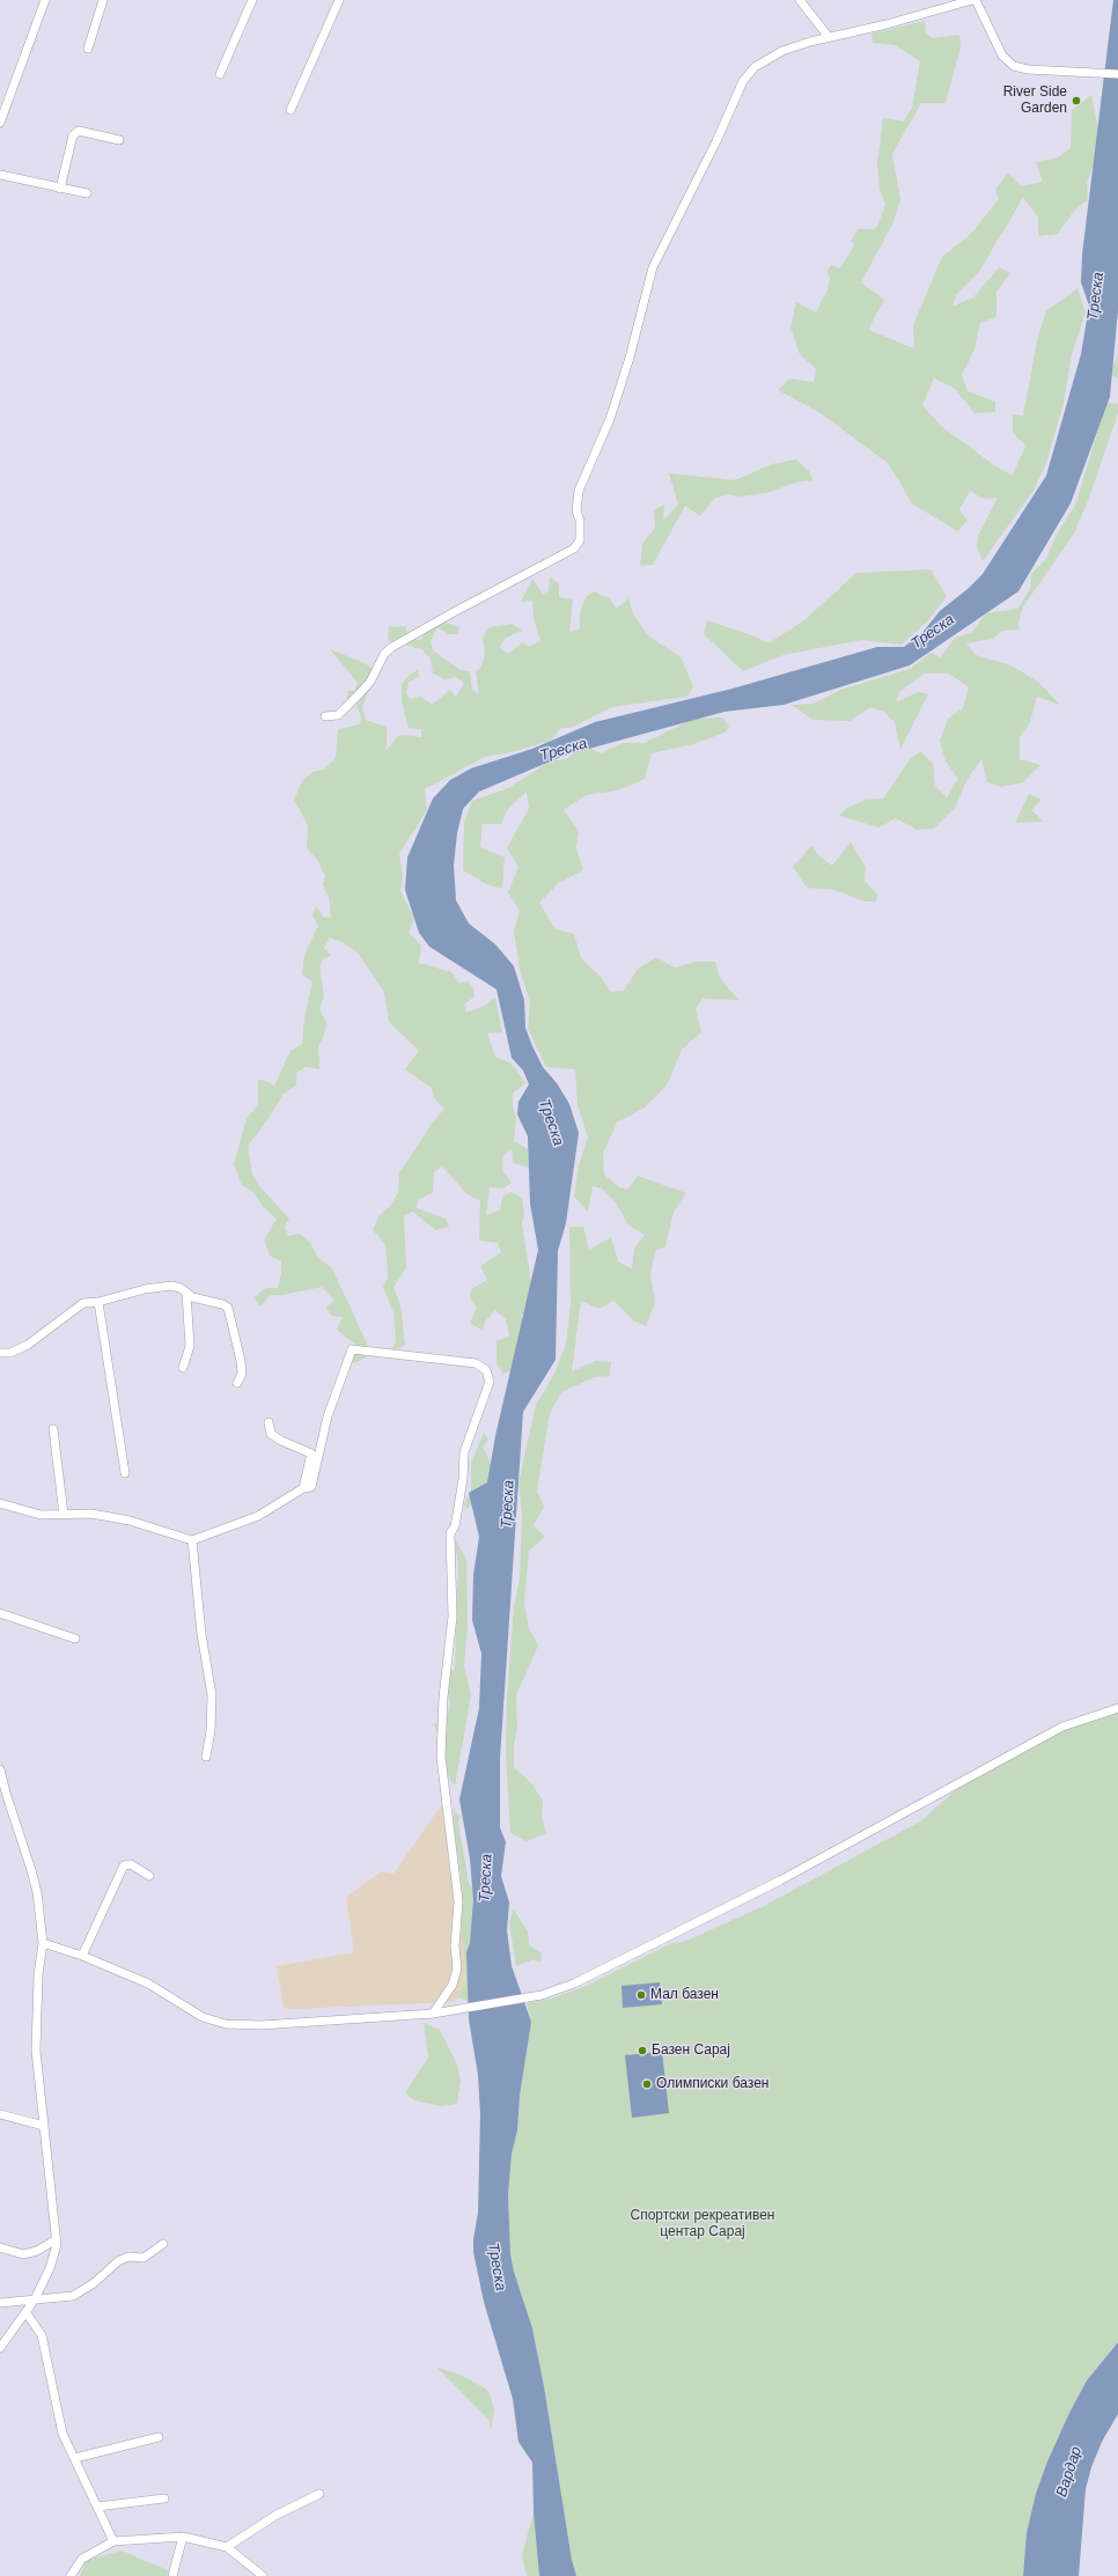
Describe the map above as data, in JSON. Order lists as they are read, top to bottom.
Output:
{
  "water": ["Треска", "Вардар"],
  "parks": ["Спортски рекреативен центар Сарај"],
  "places": [
    "River Side Garden",
    "Мал базен",
    "Базен Сарај",
    "Олимписки базен"
  ]
}
